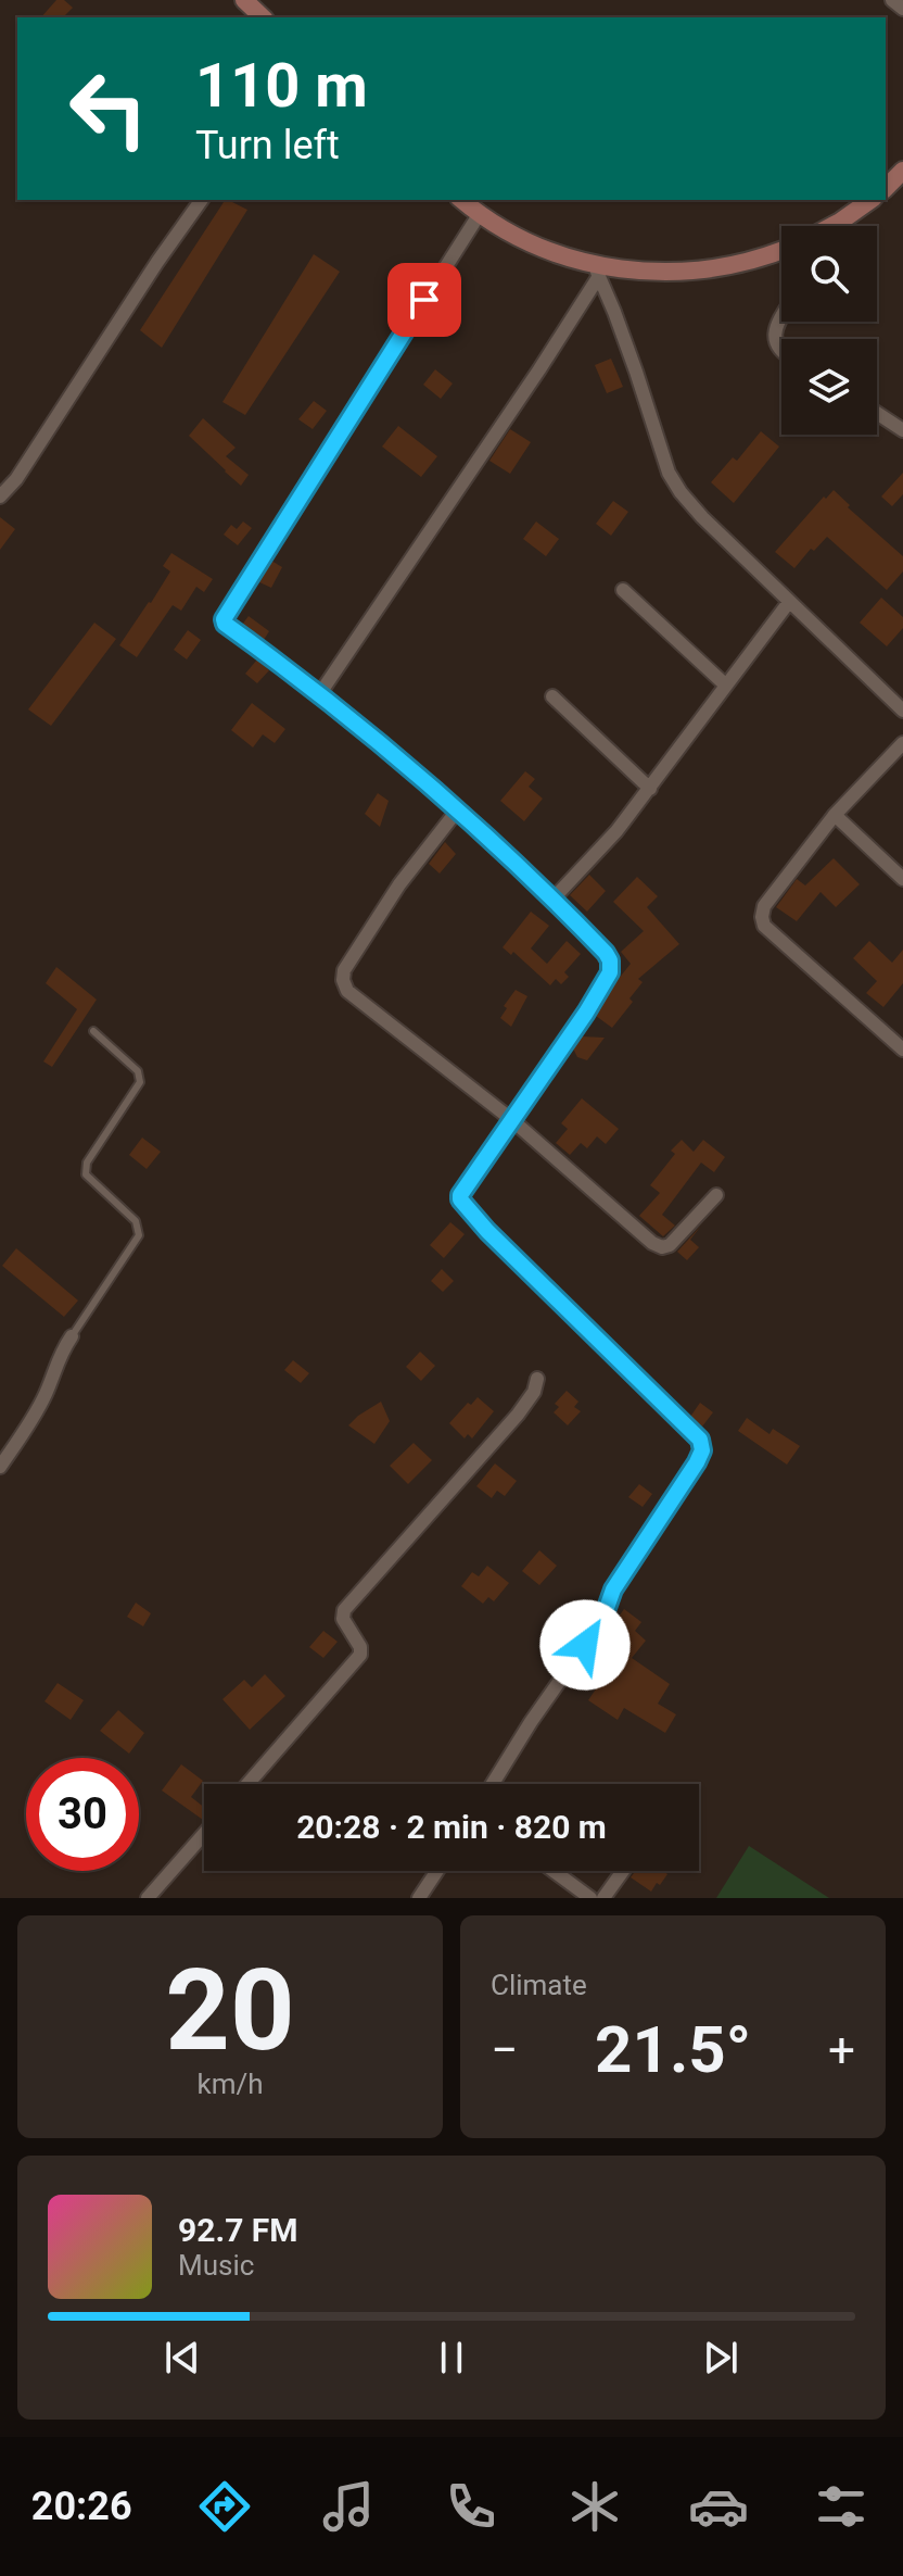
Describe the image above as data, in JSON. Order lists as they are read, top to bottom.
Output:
{
  "page": {
    "turn": ["110 m", "Turn left"],
    "limit": "30",
    "trip": "20:28 · 2 min · 820 m",
    "tile": [
      ["20", "km/h"],
      "Climate"
    ],
    "heat": ["−", "21.5°", "+"],
    "song": ["92.7 FM", "Music"],
    "tabs": "20:26"
  }
}
